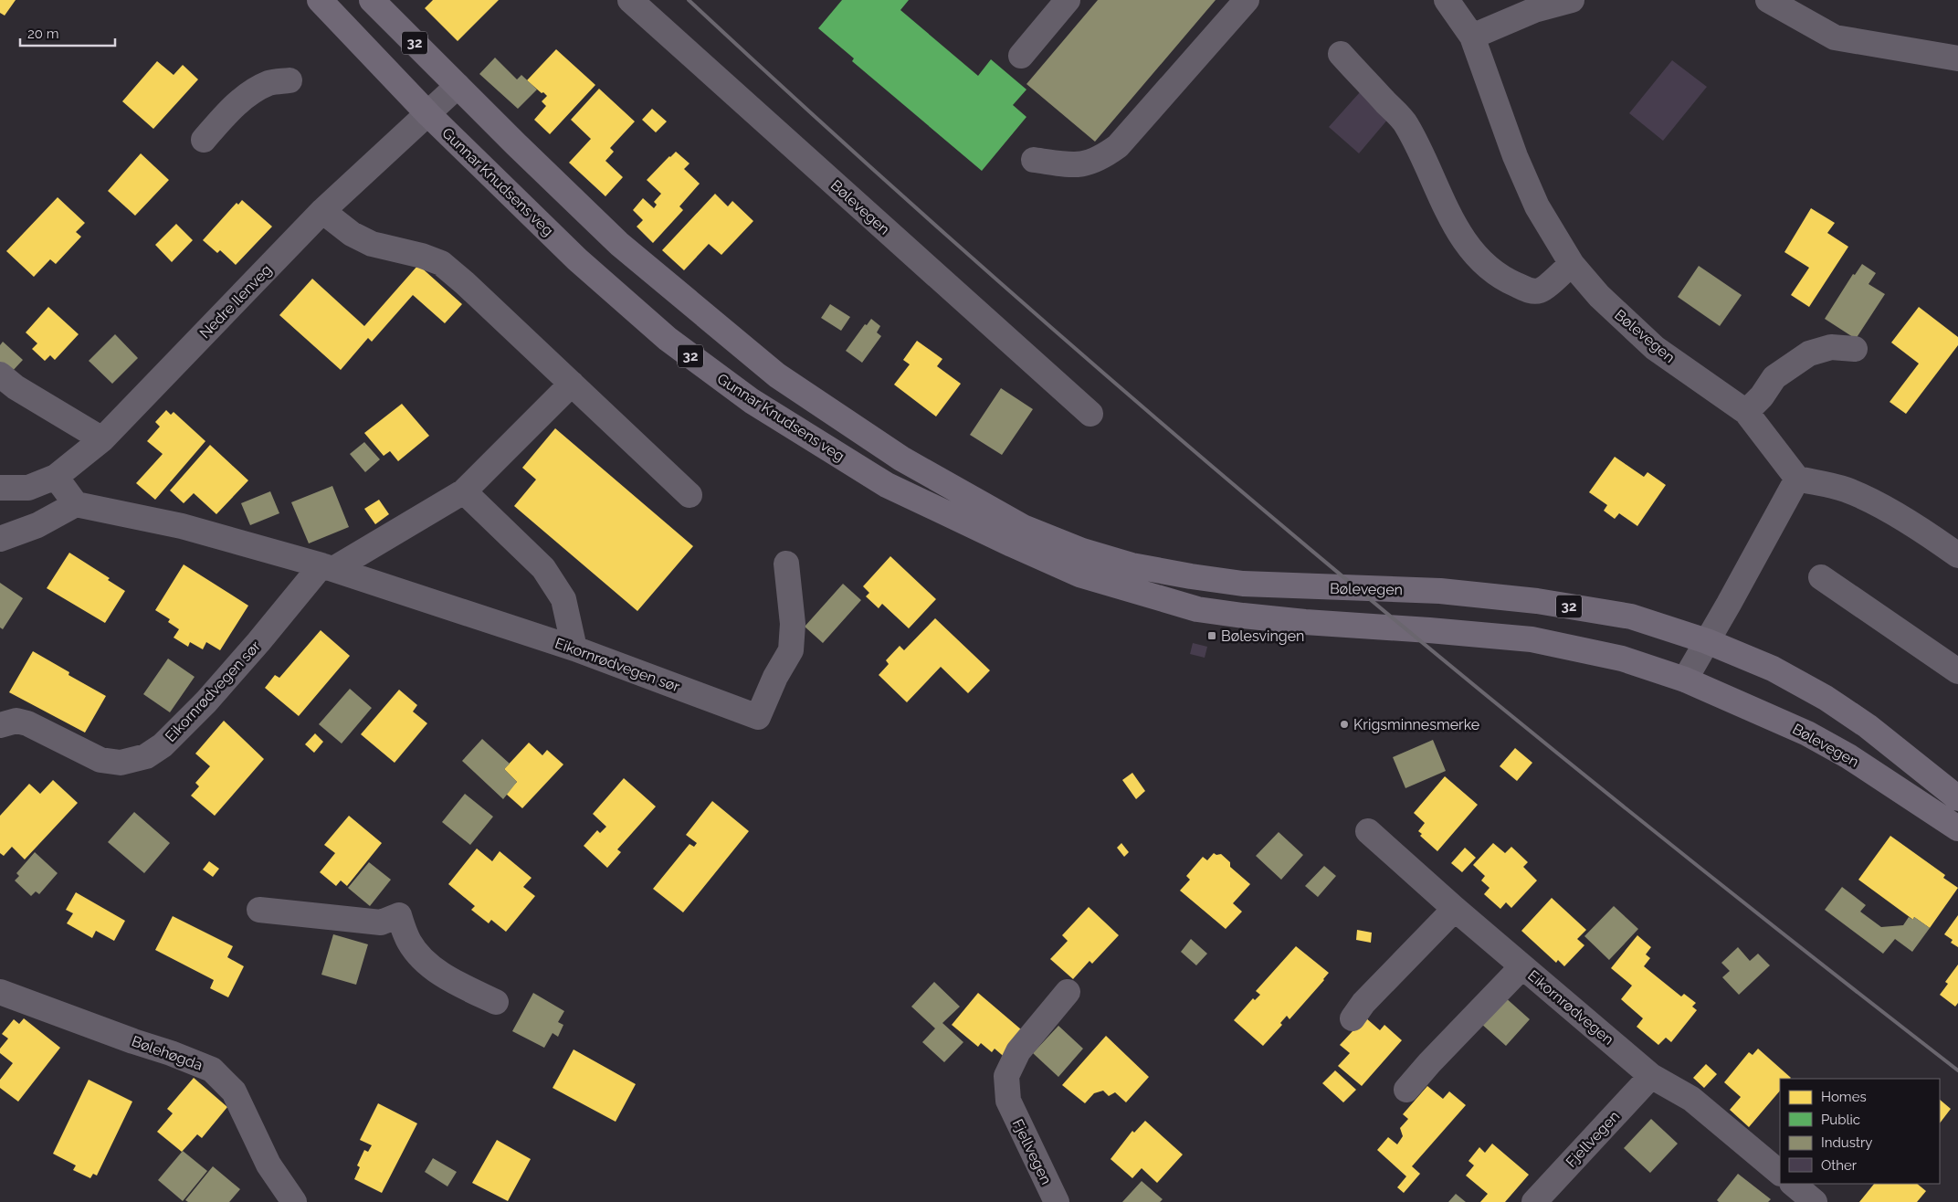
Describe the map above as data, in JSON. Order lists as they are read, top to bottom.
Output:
{
  "streets": {
    "main road": ["32", "Gunnar Knudsens veg", "Bølevegen"],
    "street": [
      "Nedre Ilenveg",
      "Eikornrødvegen sør",
      "Eikornrødvegen",
      "Bølehøgda",
      "Fjellvegen"
    ]
  },
  "crossings": [
    ["32", "Bølevegen"],
    ["32", "Nedre Ilenveg"],
    ["Gunnar Knudsens veg", "Bølevegen"],
    ["Gunnar Knudsens veg", "Nedre Ilenveg"],
    ["Bølevegen", "Nedre Ilenveg"],
    ["Eikornrødvegen", "Fjellvegen"]
  ],
  "places": {
    "transit": ["Bølesvingen"],
    "other": ["Krigsminnesmerke"]
  },
  "legend": [
    "Homes",
    "Public",
    "Industry",
    "Other"
  ],
  "scale_bar": "20 m"
}
